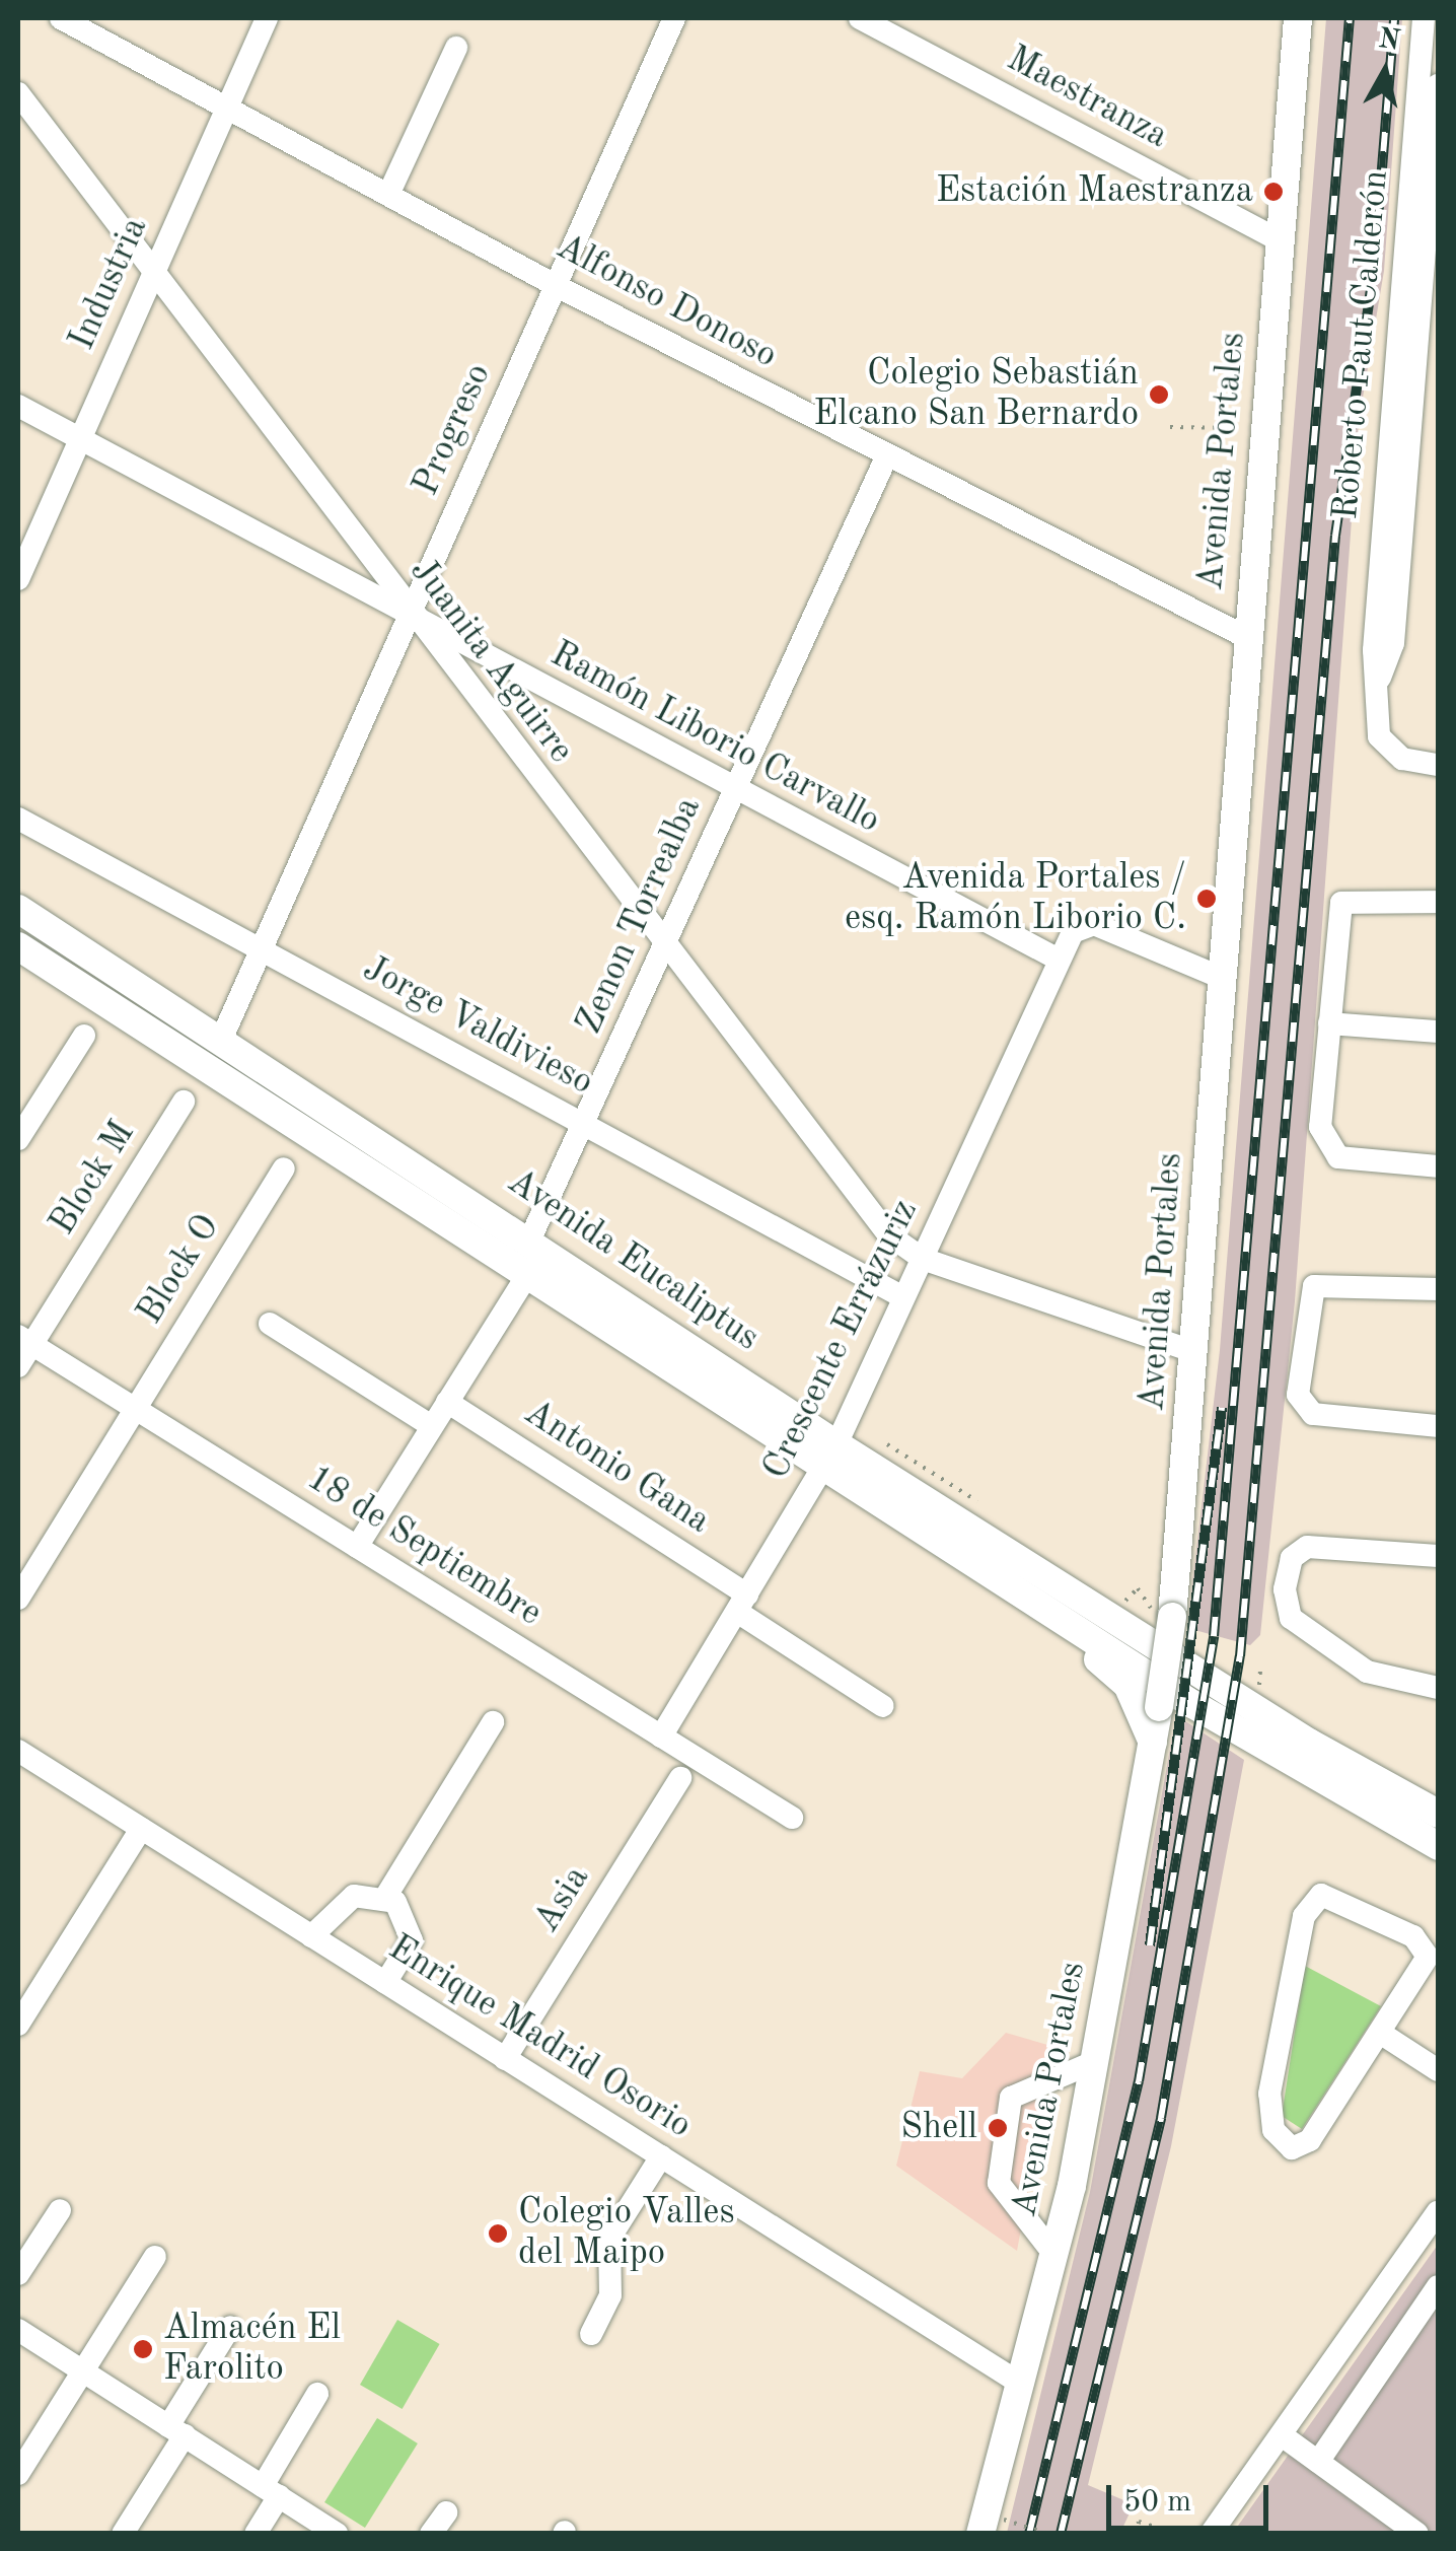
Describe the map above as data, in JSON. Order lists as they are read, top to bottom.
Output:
{
  "streets": {
    "main road": ["Avenida Portales", "Avenida Eucaliptus"],
    "street": [
      "Maestranza",
      "Industria",
      "Alfonso Donoso",
      "Roberto Paut Calderón",
      "Progreso",
      "Juanita Aguirre",
      "Ramón Liborio Carvallo",
      "Zenon Torrealba",
      "Jorge Valdivieso",
      "Block M",
      "Block O",
      "Crescente Errázuriz",
      "Antonio Gana",
      "18 de Septiembre",
      "Asia",
      "Enrique Madrid Osorio"
    ]
  },
  "crossings": [
    ["Maestranza", "Avenida Portales"],
    ["Industria", "Alfonso Donoso"],
    ["Industria", "Juanita Aguirre"],
    ["Industria", "Ramón Liborio Carvallo"],
    ["Alfonso Donoso", "Progreso"],
    ["Alfonso Donoso", "Avenida Portales"],
    ["Alfonso Donoso", "Zenon Torrealba"],
    ["Progreso", "Juanita Aguirre"],
    ["Progreso", "Ramón Liborio Carvallo"],
    ["Progreso", "Jorge Valdivieso"],
    ["Progreso", "Avenida Eucaliptus"],
    ["Avenida Portales", "Juanita Aguirre"],
    ["Avenida Portales", "Crescente Errázuriz"],
    ["Avenida Portales", "Enrique Madrid Osorio"],
    ["Juanita Aguirre", "Ramón Liborio Carvallo"],
    ["Juanita Aguirre", "Zenon Torrealba"],
    ["Juanita Aguirre", "Crescente Errázuriz"],
    ["Ramón Liborio Carvallo", "Zenon Torrealba"],
    ["Ramón Liborio Carvallo", "Crescente Errázuriz"],
    ["Zenon Torrealba", "Jorge Valdivieso"],
    ["Zenon Torrealba", "Avenida Eucaliptus"],
    ["Jorge Valdivieso", "Crescente Errázuriz"],
    ["Block M", "18 de Septiembre"],
    ["Avenida Eucaliptus", "Crescente Errázuriz"],
    ["Block O", "18 de Septiembre"],
    ["Crescente Errázuriz", "Antonio Gana"],
    ["Crescente Errázuriz", "18 de Septiembre"],
    ["Asia", "Enrique Madrid Osorio"]
  ],
  "places": [
    "Estación Maestranza",
    "Colegio Sebastián Elcano San Bernardo",
    "Avenida Portales / esq. Ramón Liborio C.",
    "Shell",
    "Colegio Valles del Maipo",
    "Almacén El Farolito"
  ],
  "scale_bar": "50 m",
  "north": "top"
}
